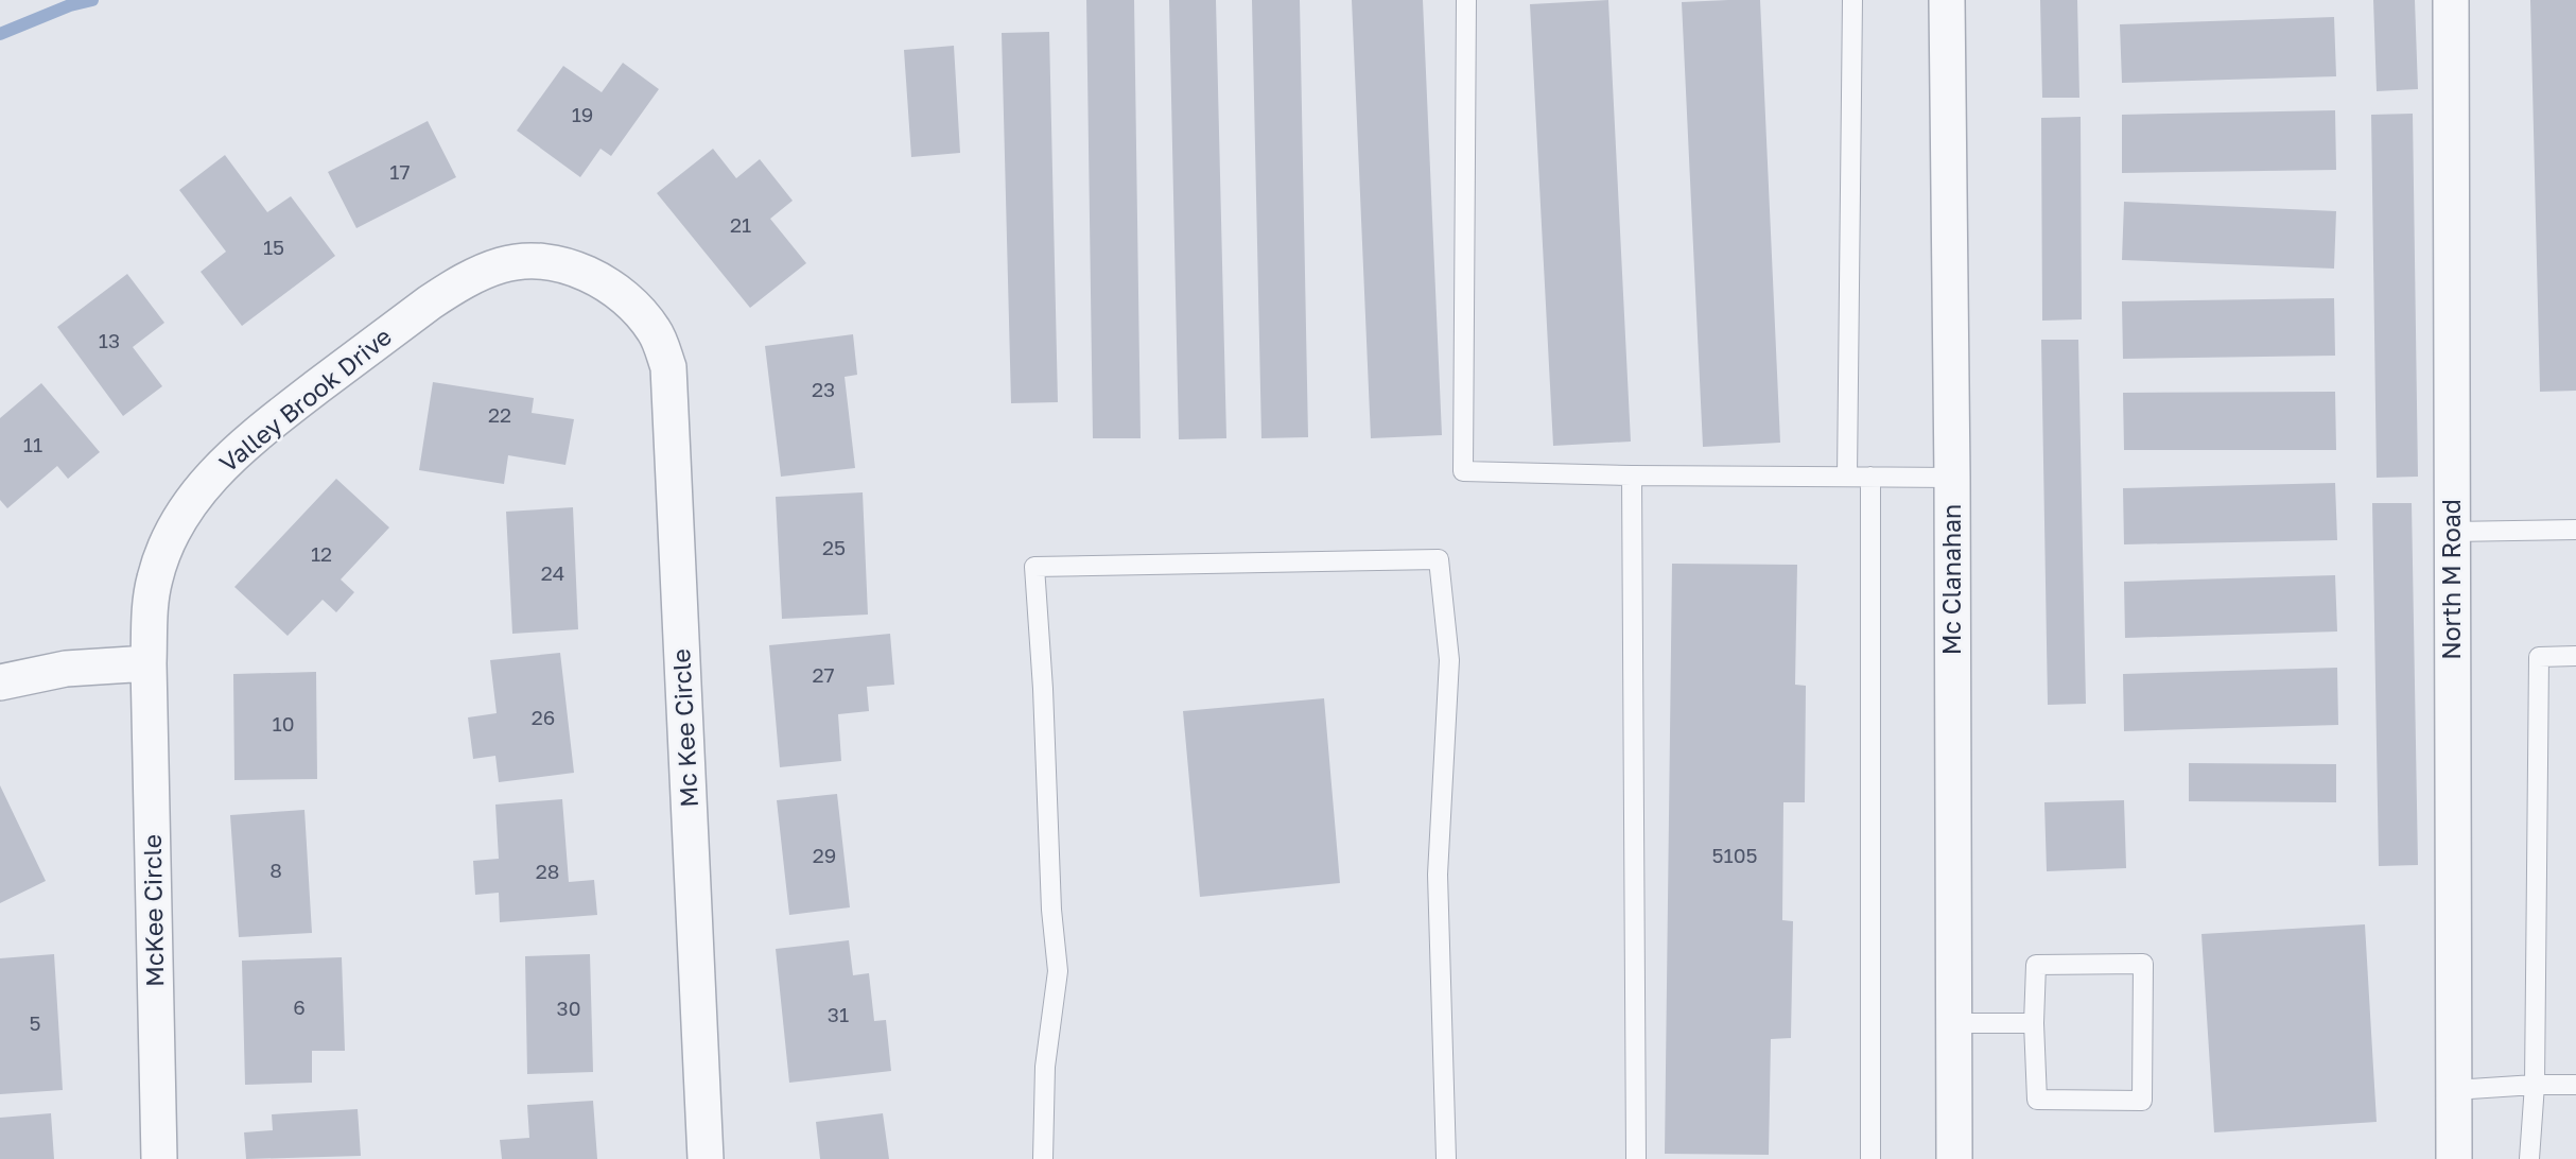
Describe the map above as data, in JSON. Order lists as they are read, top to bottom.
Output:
{
  "streets": {
    "street": [
      "Valley Brook Drive",
      "Mc Clanahan",
      "North M Road",
      "Mc Kee Circle",
      "McKee Circle"
    ]
  },
  "crossings": [
    ["Valley Brook Drive", "Mc Kee Circle"],
    ["Valley Brook Drive", "McKee Circle"]
  ],
  "house_numbers": [
    "19",
    "17",
    "21",
    "15",
    "13",
    "23",
    "22",
    "11",
    "25",
    "12",
    "24",
    "27",
    "26",
    "10",
    "29",
    "5105",
    "8",
    "28",
    "6",
    "30",
    "31",
    "5"
  ]
}
